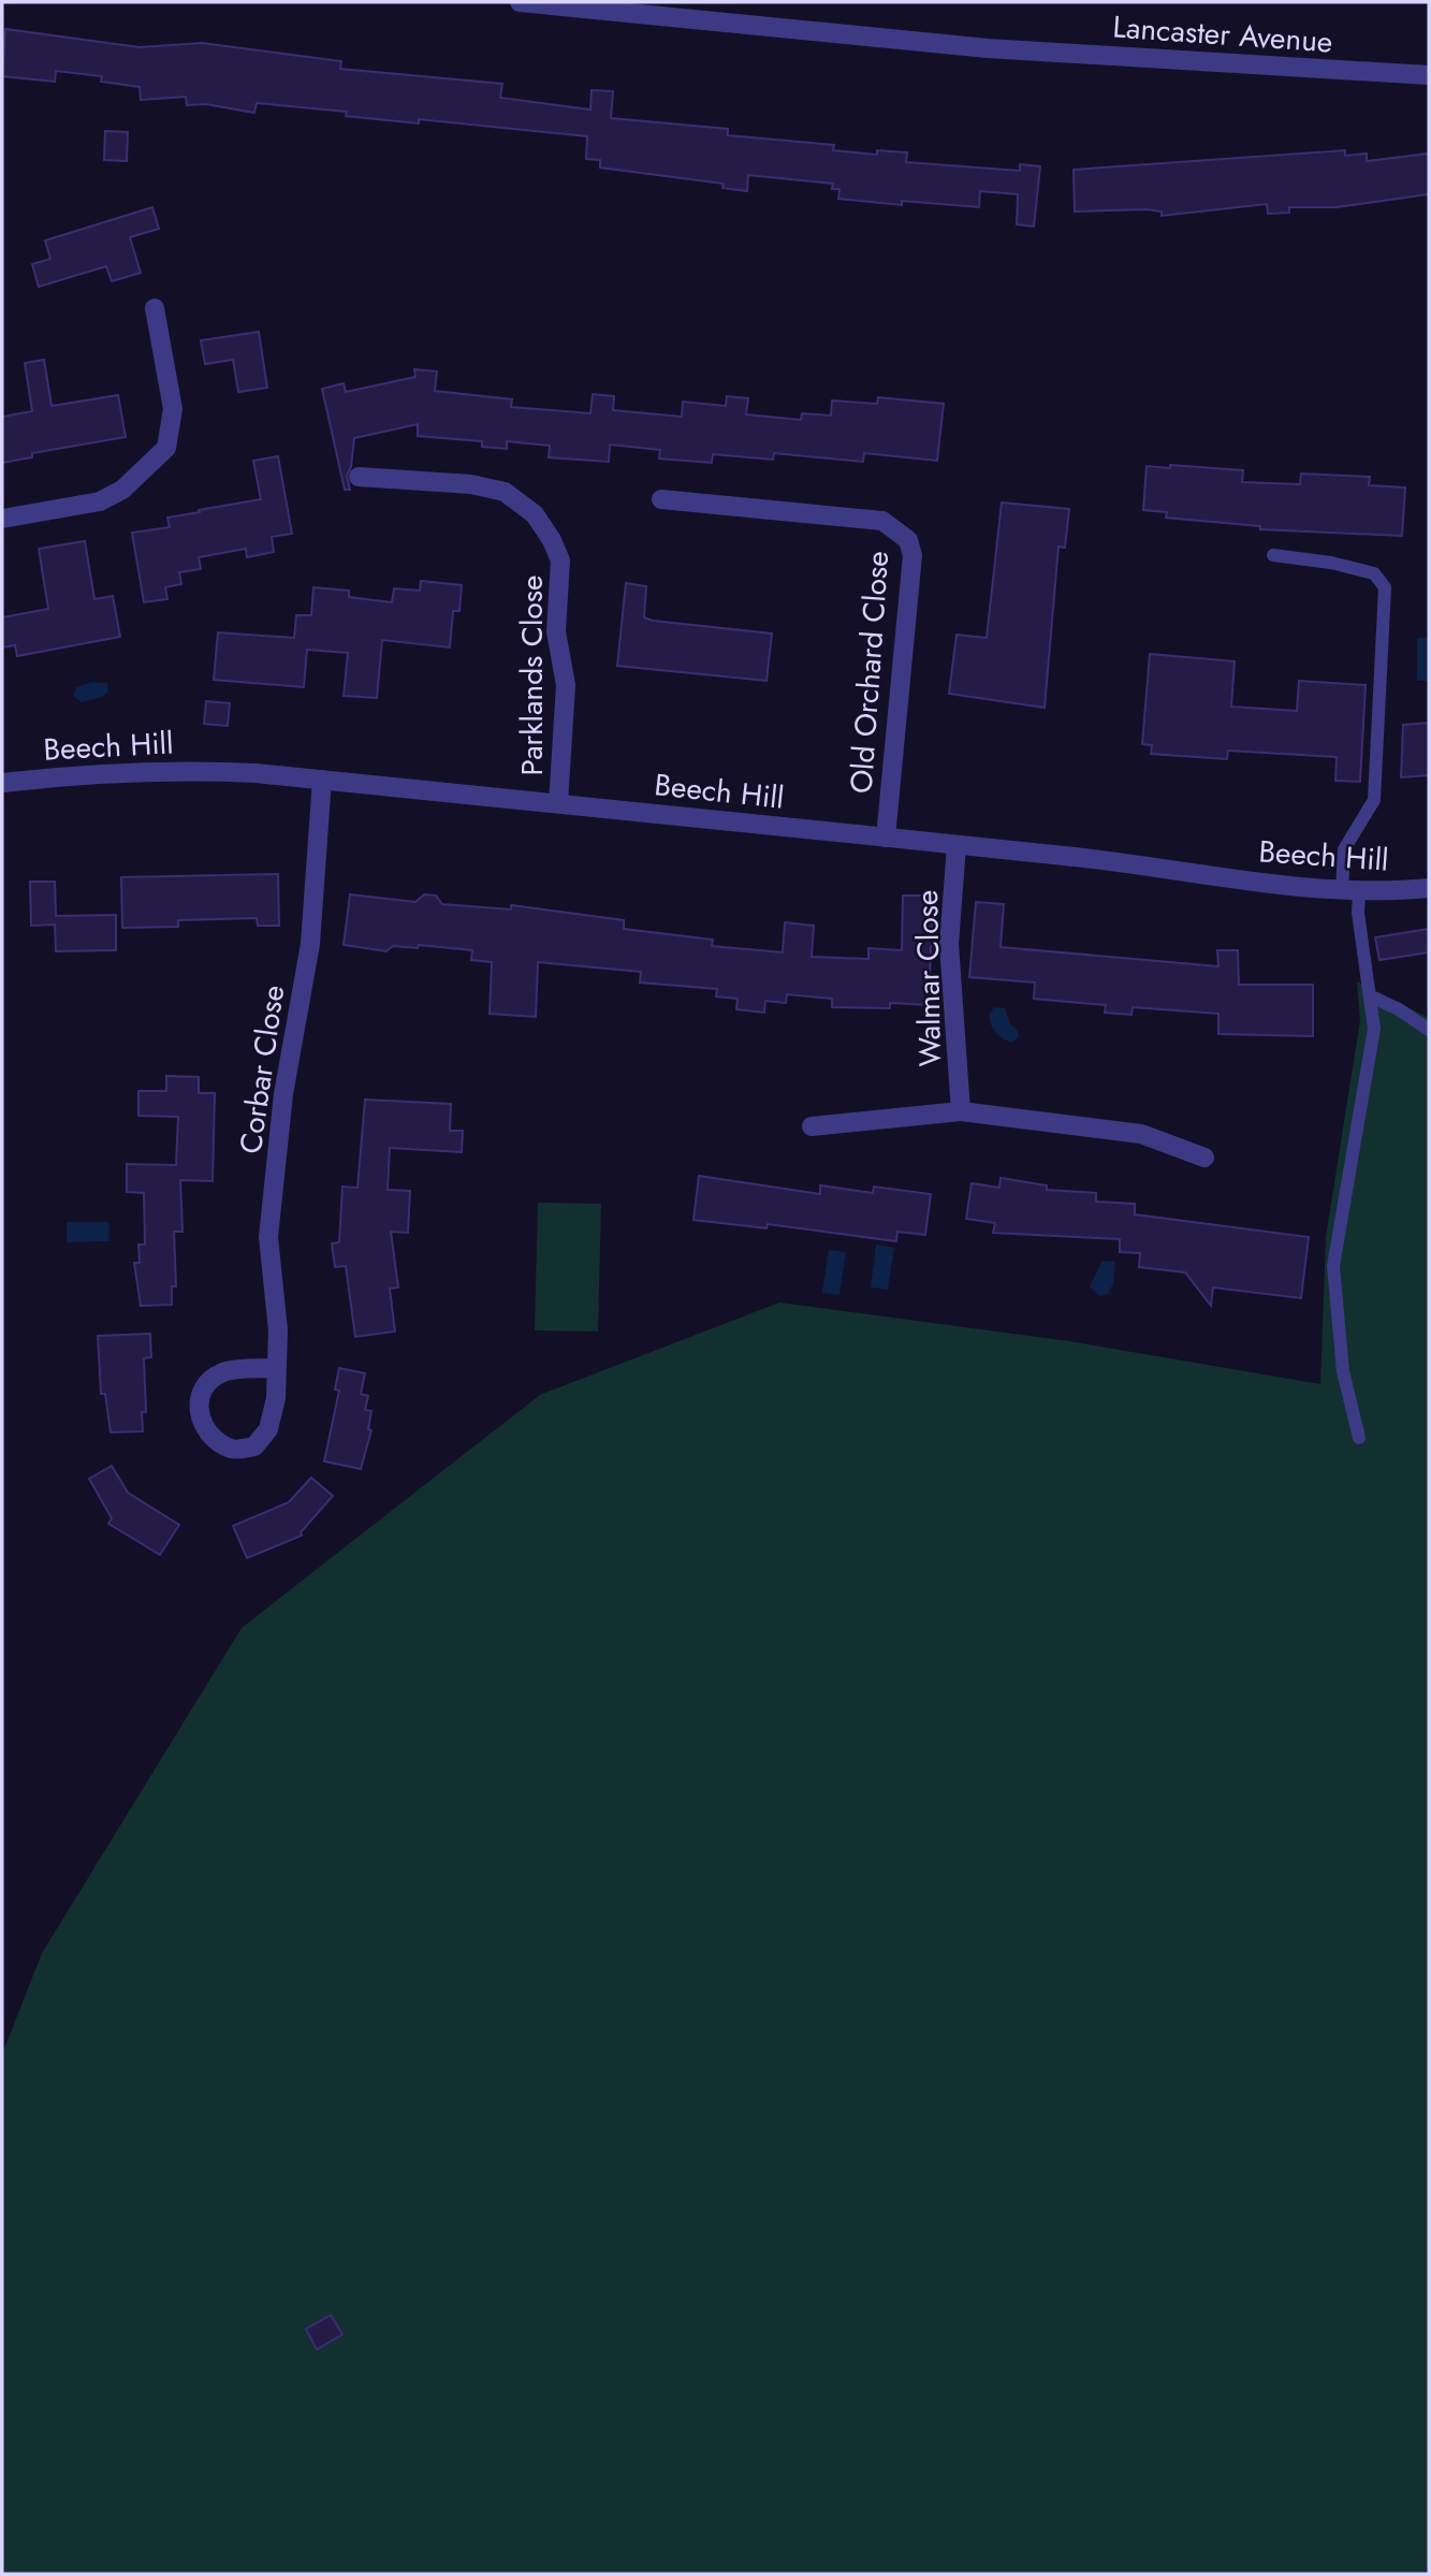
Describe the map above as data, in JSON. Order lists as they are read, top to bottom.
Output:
{
  "streets": {
    "street": [
      "Lancaster Avenue",
      "Old Orchard Close",
      "Parklands Close",
      "Beech Hill",
      "Walmar Close",
      "Corbar Close"
    ]
  },
  "crossings": [
    ["Old Orchard Close", "Beech Hill"],
    ["Parklands Close", "Beech Hill"],
    ["Beech Hill", "Walmar Close"],
    ["Beech Hill", "Corbar Close"]
  ]
}
